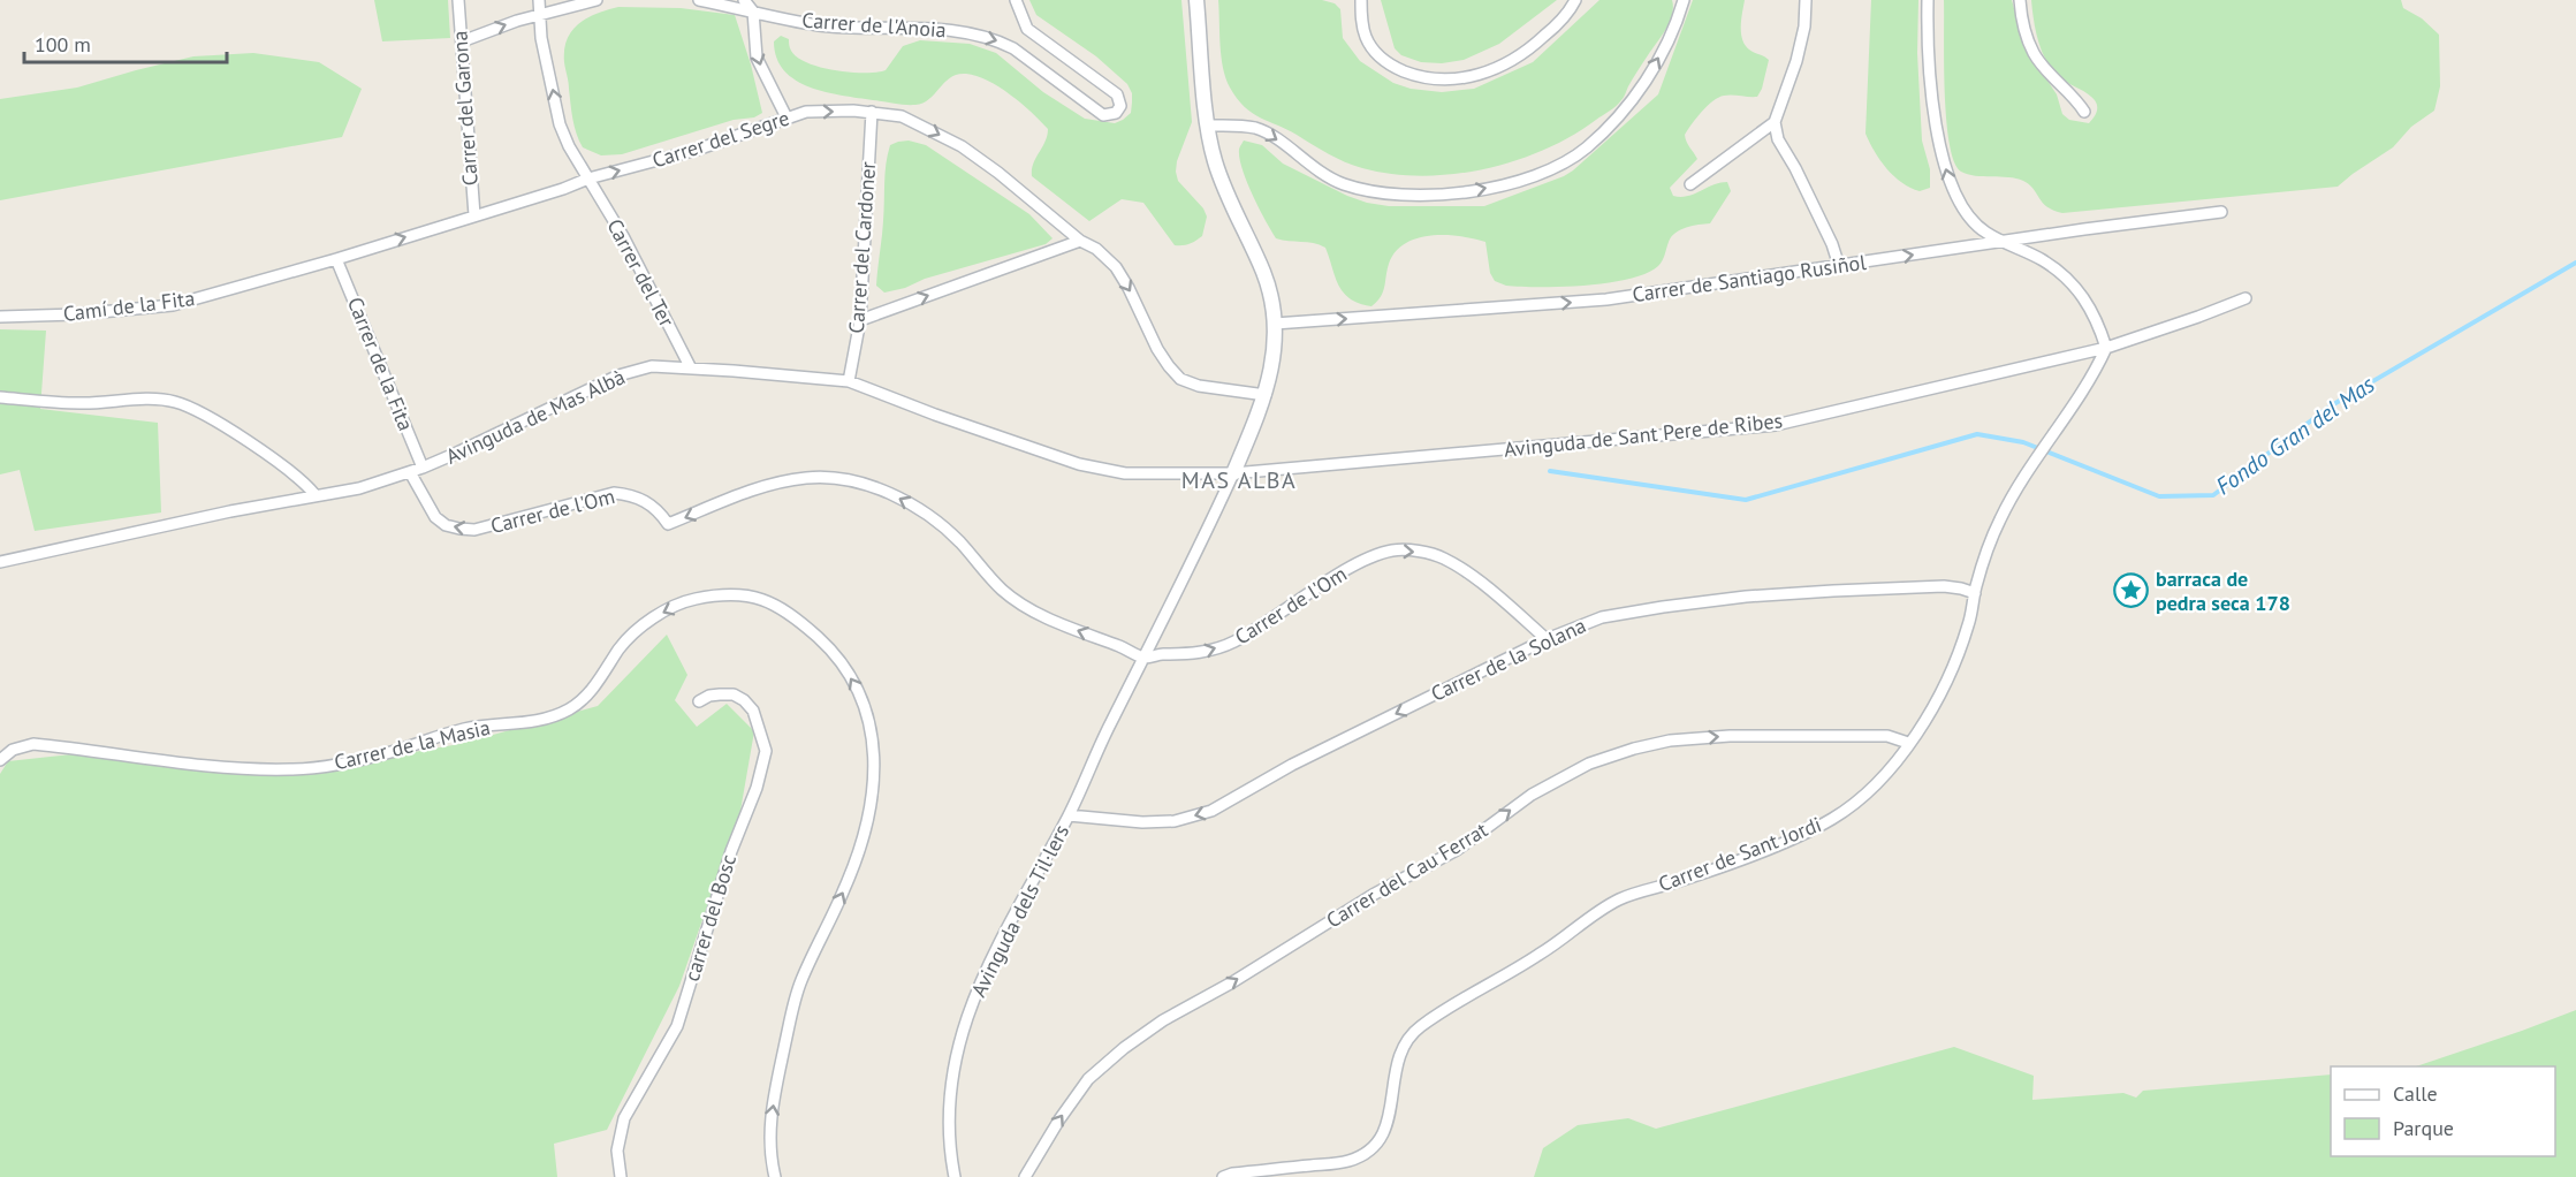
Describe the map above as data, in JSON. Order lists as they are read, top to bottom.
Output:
{
  "streets": {
    "street": [
      "Carrer de l'Anoia",
      "Carrer del Garona",
      "Carrer del Segre",
      "Carrer del Cardoner",
      "Carrer del Ter",
      "Carrer de Santiago Rusiñol",
      "Camí de la Fita",
      "Carrer de la Fita",
      "Avinguda de Mas Albà",
      "Avinguda de Sant Pere de Ribes",
      "Carrer de l'Om",
      "Carrer de la Solana",
      "Carrer de la Masia",
      "Carrer de Sant Jordi",
      "Carrer del Cau Ferrat",
      "Avinguda dels Til·lers",
      "carrer del Bosc"
    ]
  },
  "crossings": [
    ["Carrer del Garona", "Carrer del Segre"],
    ["Carrer del Segre", "Carrer del Cardoner"],
    ["Carrer del Segre", "Carrer del Ter"],
    ["Carrer del Segre", "Camí de la Fita"],
    ["Carrer del Segre", "Carrer de la Fita"],
    ["Carrer del Cardoner", "Avinguda de Mas Albà"],
    ["Carrer del Ter", "Avinguda de Mas Albà"],
    ["Camí de la Fita", "Carrer de la Fita"],
    ["Carrer de la Fita", "Avinguda de Mas Albà"],
    ["Avinguda de Mas Albà", "Avinguda de Sant Pere de Ribes"],
    ["Avinguda de Mas Albà", "Carrer de l'Om"],
    ["Avinguda de Mas Albà", "Avinguda dels Til·lers"],
    ["Avinguda de Sant Pere de Ribes", "Carrer de Sant Jordi"],
    ["Avinguda de Sant Pere de Ribes", "Avinguda dels Til·lers"],
    ["Carrer de l'Om", "Carrer de la Solana"],
    ["Carrer de l'Om", "Avinguda dels Til·lers"],
    ["Carrer de la Solana", "Carrer de Sant Jordi"],
    ["Carrer de la Solana", "Avinguda dels Til·lers"],
    ["Carrer de Sant Jordi", "Carrer del Cau Ferrat"]
  ],
  "one_way": [
    "Carrer de l'Anoia",
    "Carrer del Segre",
    "Carrer del Ter",
    "Carrer de Santiago Rusiñol",
    "Carrer de la Solana",
    "Carrer del Cau Ferrat"
  ],
  "districts": ["MAS ALBA"],
  "water": ["Fondo Gran del Mas"],
  "places": {
    "place": ["barraca de pedra seca 178"]
  },
  "legend": ["Calle", "Parque"],
  "scale_bar": "100 m"
}
